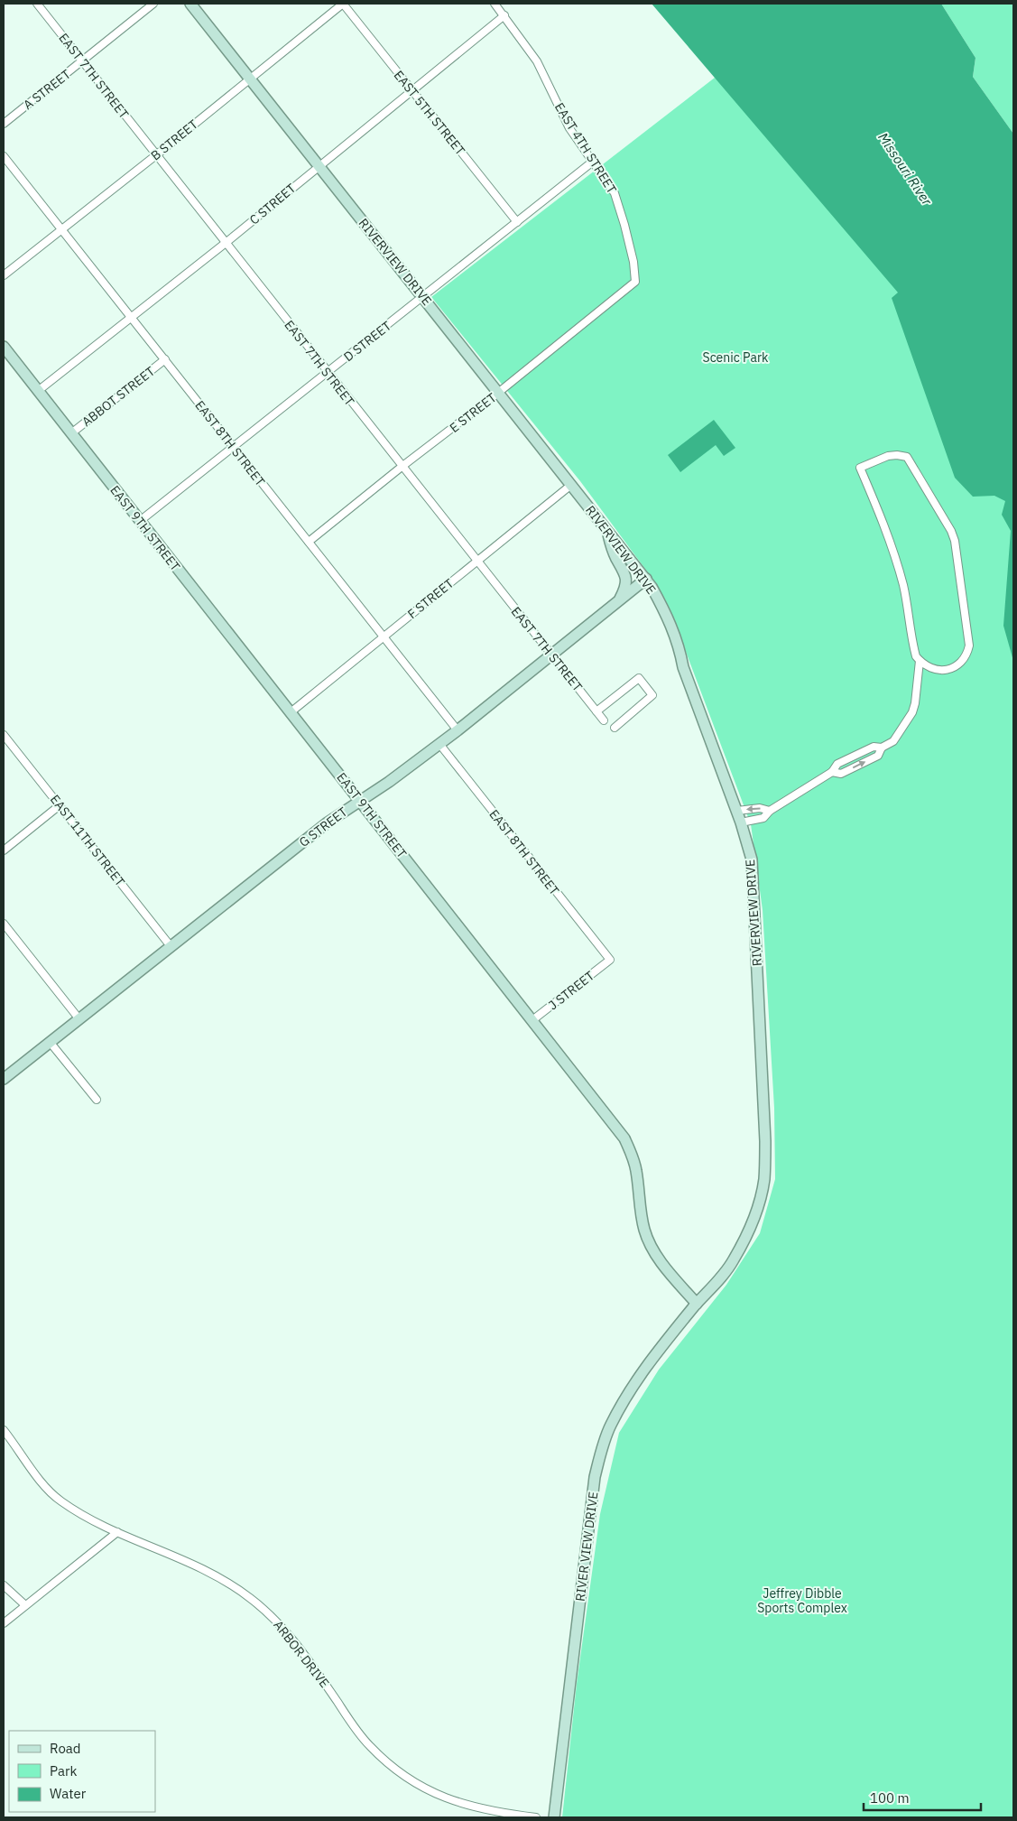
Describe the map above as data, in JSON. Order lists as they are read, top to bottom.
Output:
{
  "streets": {
    "main road": [
      "RIVERVIEW DRIVE",
      "EAST 9TH STREET",
      "G STREET",
      "RIVER VIEW DRIVE"
    ],
    "street": [
      "EAST 7TH STREET",
      "A STREET",
      "EAST 5TH STREET",
      "B STREET",
      "EAST 4TH STREET",
      "C STREET",
      "D STREET",
      "ABBOT STREET",
      "E STREET",
      "EAST 8TH STREET",
      "F STREET",
      "EAST 11TH STREET",
      "J STREET",
      "ARBOR DRIVE"
    ]
  },
  "crossings": [
    ["EAST 7TH STREET", "A STREET"],
    ["EAST 7TH STREET", "B STREET"],
    ["EAST 7TH STREET", "C STREET"],
    ["EAST 7TH STREET", "D STREET"],
    ["EAST 7TH STREET", "E STREET"],
    ["EAST 7TH STREET", "F STREET"],
    ["EAST 7TH STREET", "G STREET"],
    ["EAST 5TH STREET", "B STREET"],
    ["EAST 5TH STREET", "C STREET"],
    ["EAST 5TH STREET", "D STREET"],
    ["B STREET", "RIVERVIEW DRIVE"],
    ["B STREET", "EAST 8TH STREET"],
    ["EAST 4TH STREET", "C STREET"],
    ["EAST 4TH STREET", "D STREET"],
    ["EAST 4TH STREET", "E STREET"],
    ["C STREET", "RIVERVIEW DRIVE"],
    ["C STREET", "EAST 8TH STREET"],
    ["C STREET", "EAST 9TH STREET"],
    ["RIVERVIEW DRIVE", "D STREET"],
    ["RIVERVIEW DRIVE", "E STREET"],
    ["RIVERVIEW DRIVE", "EAST 9TH STREET"],
    ["RIVERVIEW DRIVE", "F STREET"],
    ["RIVERVIEW DRIVE", "G STREET"],
    ["RIVERVIEW DRIVE", "RIVER VIEW DRIVE"],
    ["D STREET", "EAST 8TH STREET"],
    ["D STREET", "EAST 9TH STREET"],
    ["ABBOT STREET", "EAST 8TH STREET"],
    ["ABBOT STREET", "EAST 9TH STREET"],
    ["E STREET", "EAST 8TH STREET"],
    ["EAST 8TH STREET", "F STREET"],
    ["EAST 8TH STREET", "G STREET"],
    ["EAST 8TH STREET", "J STREET"],
    ["EAST 9TH STREET", "F STREET"],
    ["EAST 9TH STREET", "G STREET"],
    ["EAST 9TH STREET", "J STREET"],
    ["EAST 9TH STREET", "RIVER VIEW DRIVE"],
    ["G STREET", "EAST 11TH STREET"]
  ],
  "water": ["Missouri River"],
  "parks": ["Scenic Park", "Jeffrey Dibble Sports Complex"],
  "legend": ["Road", "Park", "Water"],
  "scale_bar": "100 m"
}
